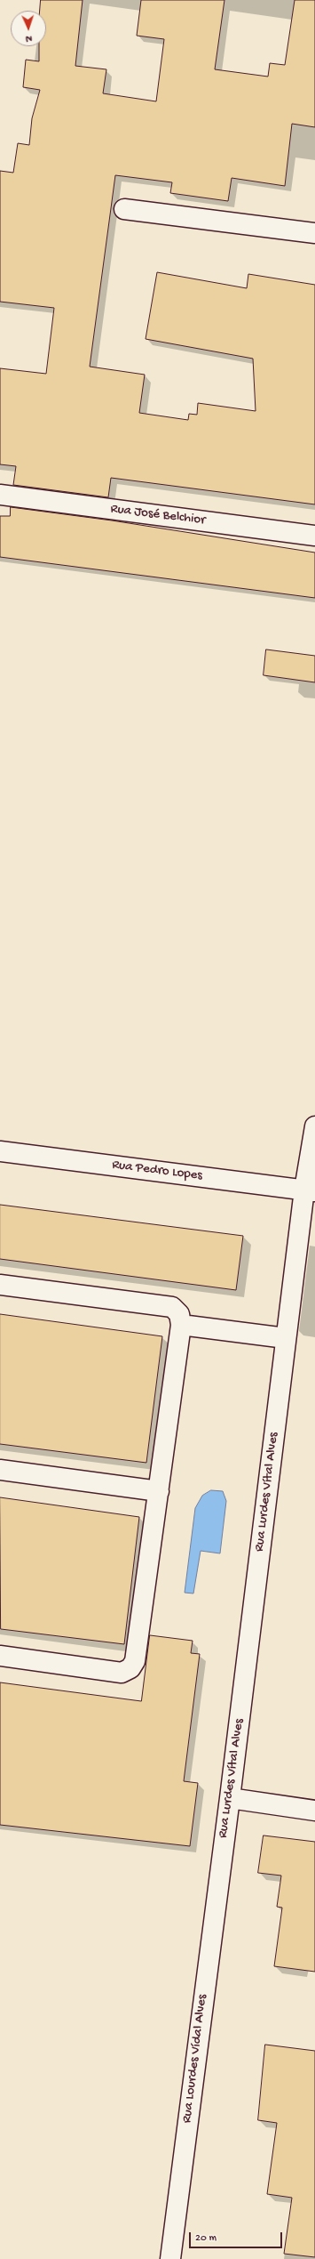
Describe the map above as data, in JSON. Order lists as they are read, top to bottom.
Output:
{
  "streets": {
    "street": [
      "Rua José Belchior",
      "Rua Pedro Lopes",
      "Rua Lurdes Vítal Alves",
      "Rua Lourdes Vídal Alves"
    ]
  },
  "crossings": [
    ["Rua Pedro Lopes", "Rua Lurdes Vítal Alves"],
    ["Rua Lurdes Vítal Alves", "Rua Lourdes Vídal Alves"]
  ],
  "scale_bar": "20 m",
  "north": "bottom"
}
